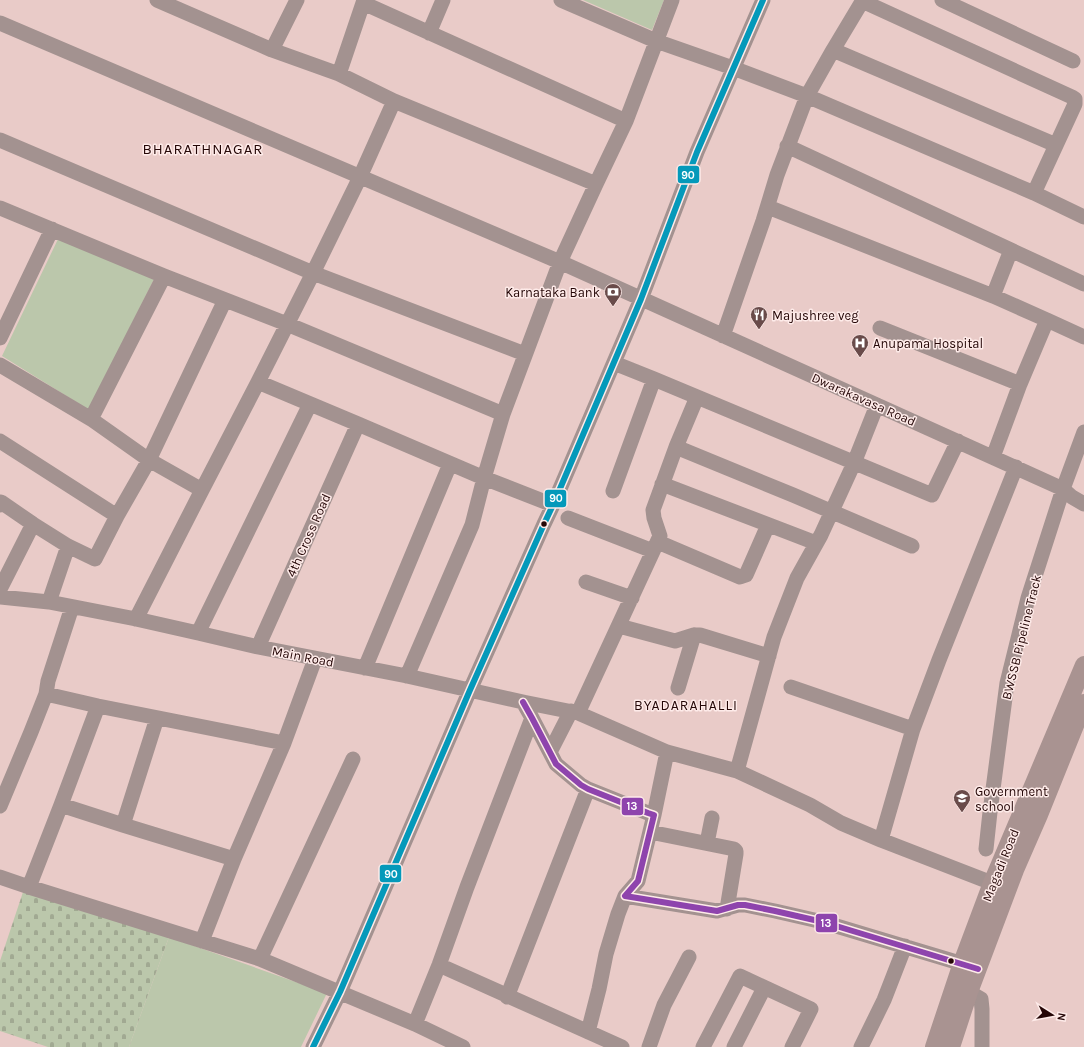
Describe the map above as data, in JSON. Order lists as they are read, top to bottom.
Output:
{
  "streets": {
    "main road": ["Magadi Road"],
    "street": [
      "Dwarakavasa Road",
      "4th Cross Road",
      "BWSSB Pipeline Track",
      "Main Road"
    ]
  },
  "crossings": [
    ["Dwarakavasa Road", "BWSSB Pipeline Track"],
    ["4th Cross Road", "Main Road"],
    ["Main Road", "Magadi Road"]
  ],
  "districts": ["BHARATHNAGAR", "BYADARAHALLI"],
  "places": {
    "bank": ["Karnataka Bank"],
    "restaurant": ["Majushree veg"],
    "hospital": ["Anupama Hospital"],
    "school or university": ["Government school"]
  },
  "lines": ["transit line 90", "transit line 13"],
  "north": "right"
}
